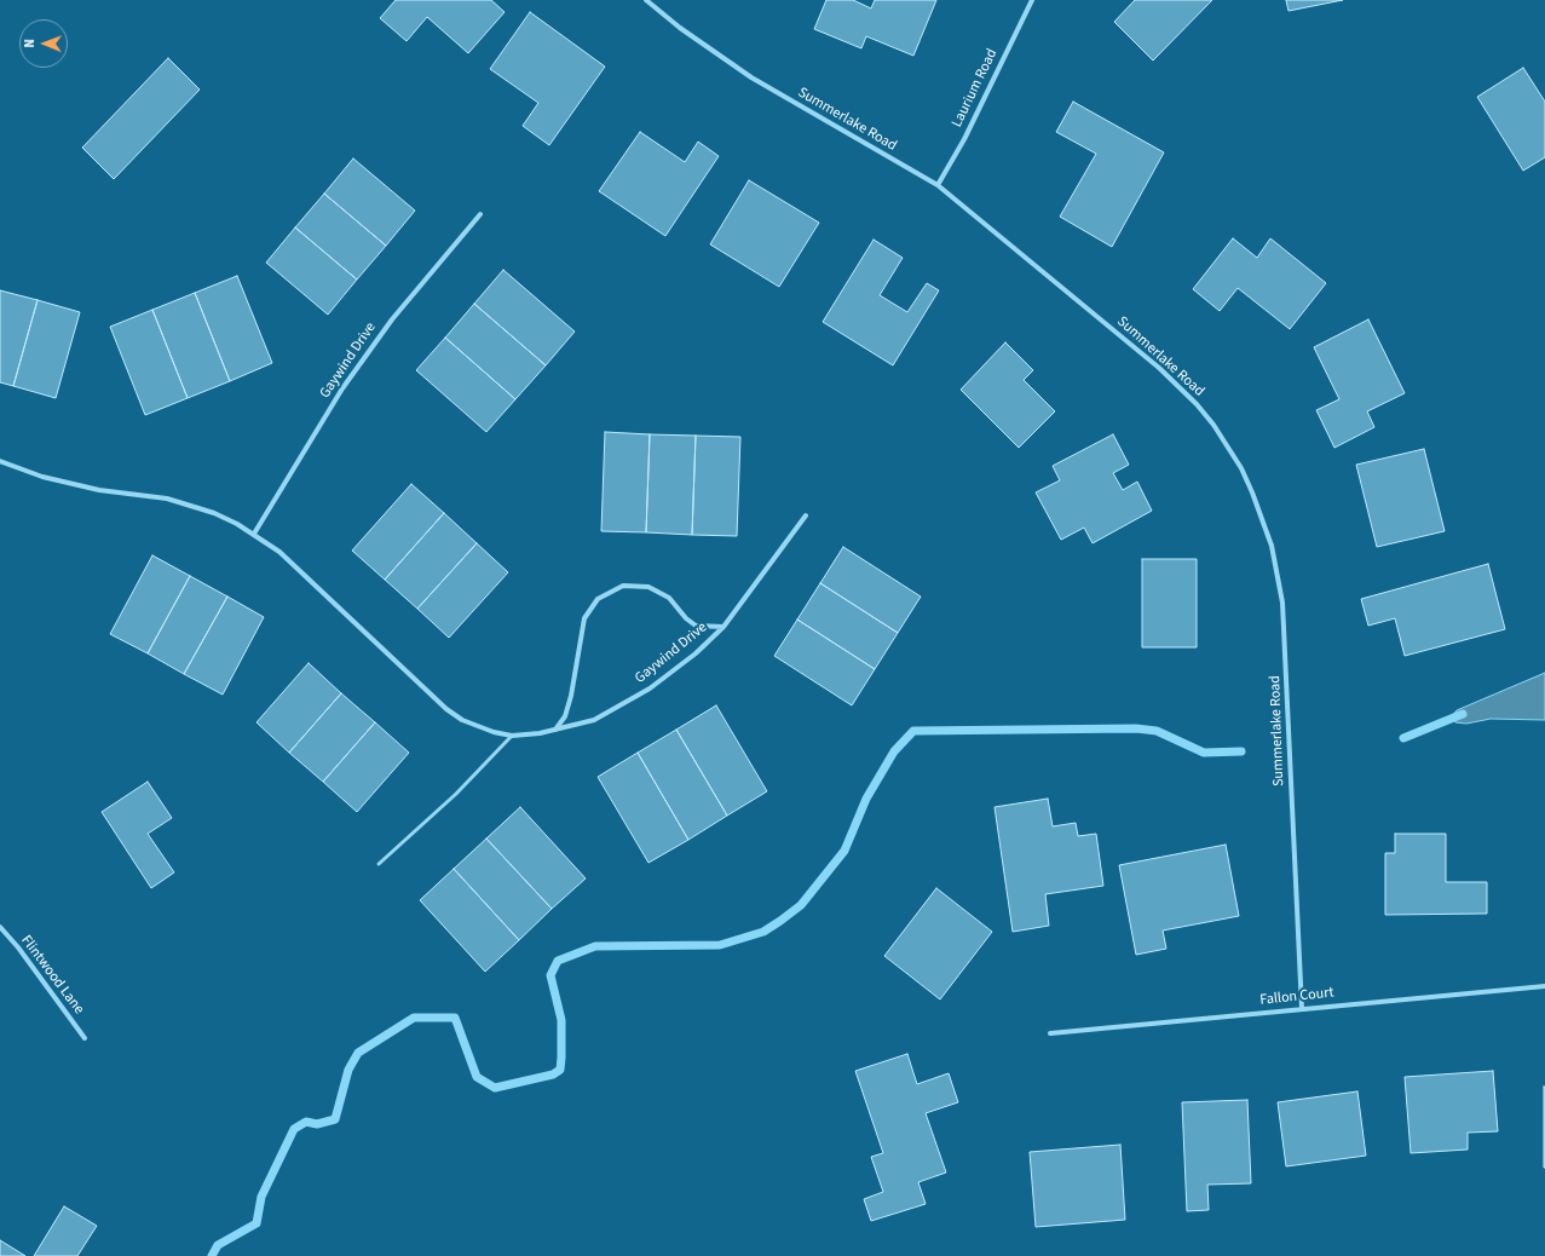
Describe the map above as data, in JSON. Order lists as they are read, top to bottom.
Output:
{
  "streets": {
    "street": [
      "Laurium Road",
      "Summerlake Road",
      "Gaywind Drive",
      "Flintwood Lane",
      "Fallon Court"
    ]
  },
  "crossings": [
    ["Laurium Road", "Summerlake Road"],
    ["Summerlake Road", "Fallon Court"]
  ],
  "north": "left"
}
